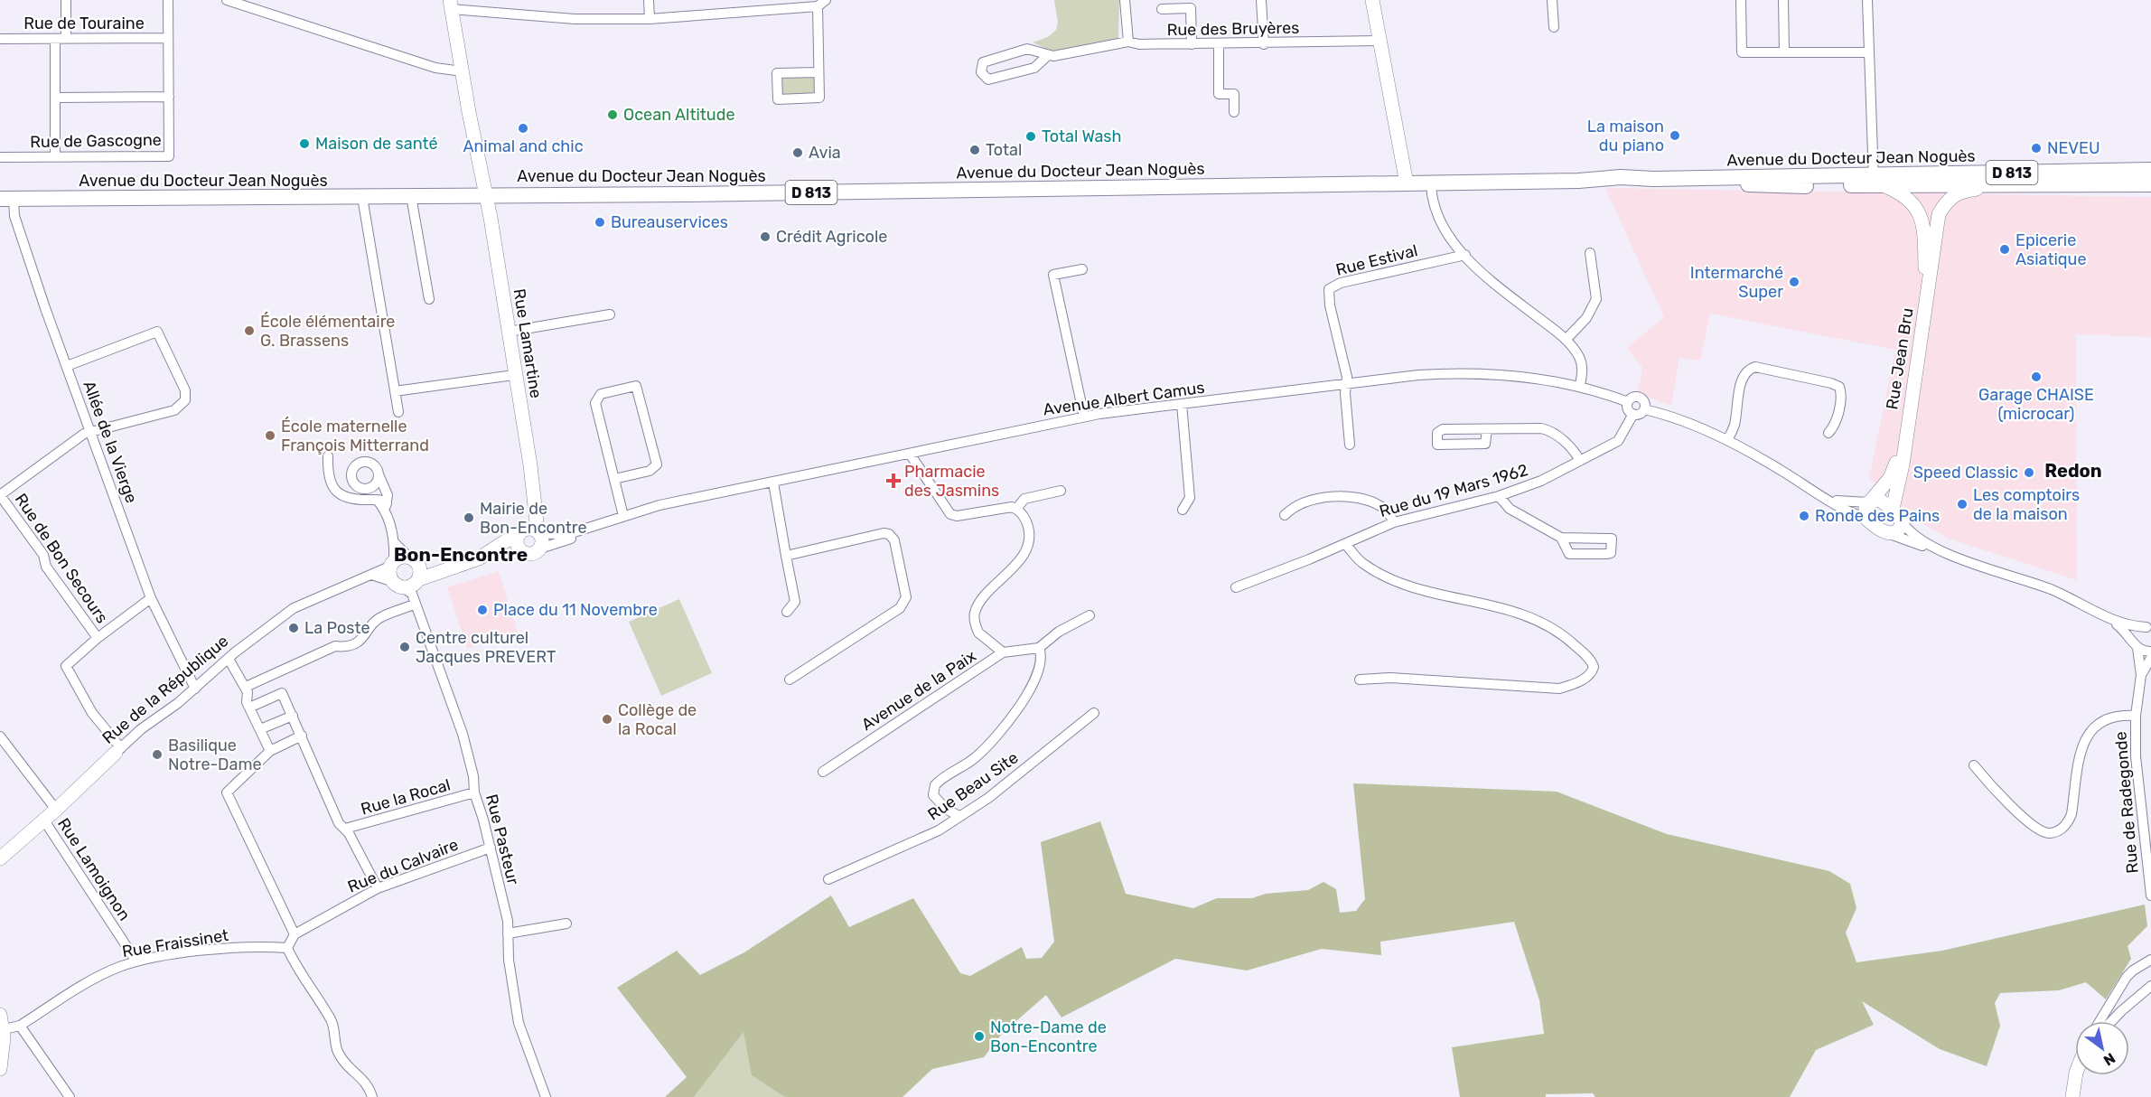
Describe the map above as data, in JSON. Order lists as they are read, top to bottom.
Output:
{
  "streets": {
    "main road": ["Avenue du Docteur Jean Noguès", "D 813"],
    "street": [
      "Rue de Touraine",
      "Rue des Bruyères",
      "Rue de Gascogne",
      "Rue Estival",
      "Rue Lamartine",
      "Rue Jean Bru",
      "Avenue Albert Camus",
      "Allée de la Vierge",
      "Rue du 19 Mars 1962",
      "Rue de Bon Secours",
      "Rue de la République",
      "Avenue de la Paix",
      "Rue Beau Site",
      "Rue la Rocal",
      "Rue de Radegonde",
      "Rue Pasteur",
      "Rue du Calvaire",
      "Rue Lamoignon",
      "Rue Fraissinet"
    ]
  },
  "crossings": [
    ["Rue de Touraine", "Rue de Gascogne"],
    ["Avenue du Docteur Jean Noguès", "Rue Lamartine"],
    ["Avenue du Docteur Jean Noguès", "Rue Jean Bru"],
    ["Avenue du Docteur Jean Noguès", "Allée de la Vierge"],
    ["Rue Estival", "Avenue Albert Camus"],
    ["Rue Lamartine", "Avenue Albert Camus"],
    ["Rue Jean Bru", "Avenue Albert Camus"],
    ["Avenue Albert Camus", "Rue du 19 Mars 1962"],
    ["Allée de la Vierge", "Rue de la République"],
    ["Rue de la République", "Rue Lamoignon"],
    ["Rue la Rocal", "Rue Pasteur"],
    ["Rue Pasteur", "Rue du Calvaire"],
    ["Rue Lamoignon", "Rue Fraissinet"]
  ],
  "districts": ["Redon", "Bon-Encontre"],
  "places": {
    "other": [
      "Ocean Altitude",
      "Animal and chic",
      "La maison du piano",
      "Total Wash",
      "Maison de santé",
      "NEVEU",
      "Total",
      "Avia",
      "Bureauservices",
      "Crédit Agricole",
      "Epicerie Asiatique",
      "Intermarché Super",
      "École élémentaire G. Brassens",
      "Garage CHAISE (microcar)",
      "École maternelle François Mitterrand",
      "Speed Classic",
      "Les comptoirs de la maison",
      "Ronde des Pains",
      "Mairie de Bon-Encontre",
      "Place du 11 Novembre",
      "La Poste",
      "Centre culturel Jacques PREVERT",
      "Collège de la Rocal",
      "Basilique Notre-Dame",
      "Notre-Dame de Bon-Encontre"
    ],
    "health": ["Pharmacie des Jasmins"]
  },
  "north": "bottom right"
}
